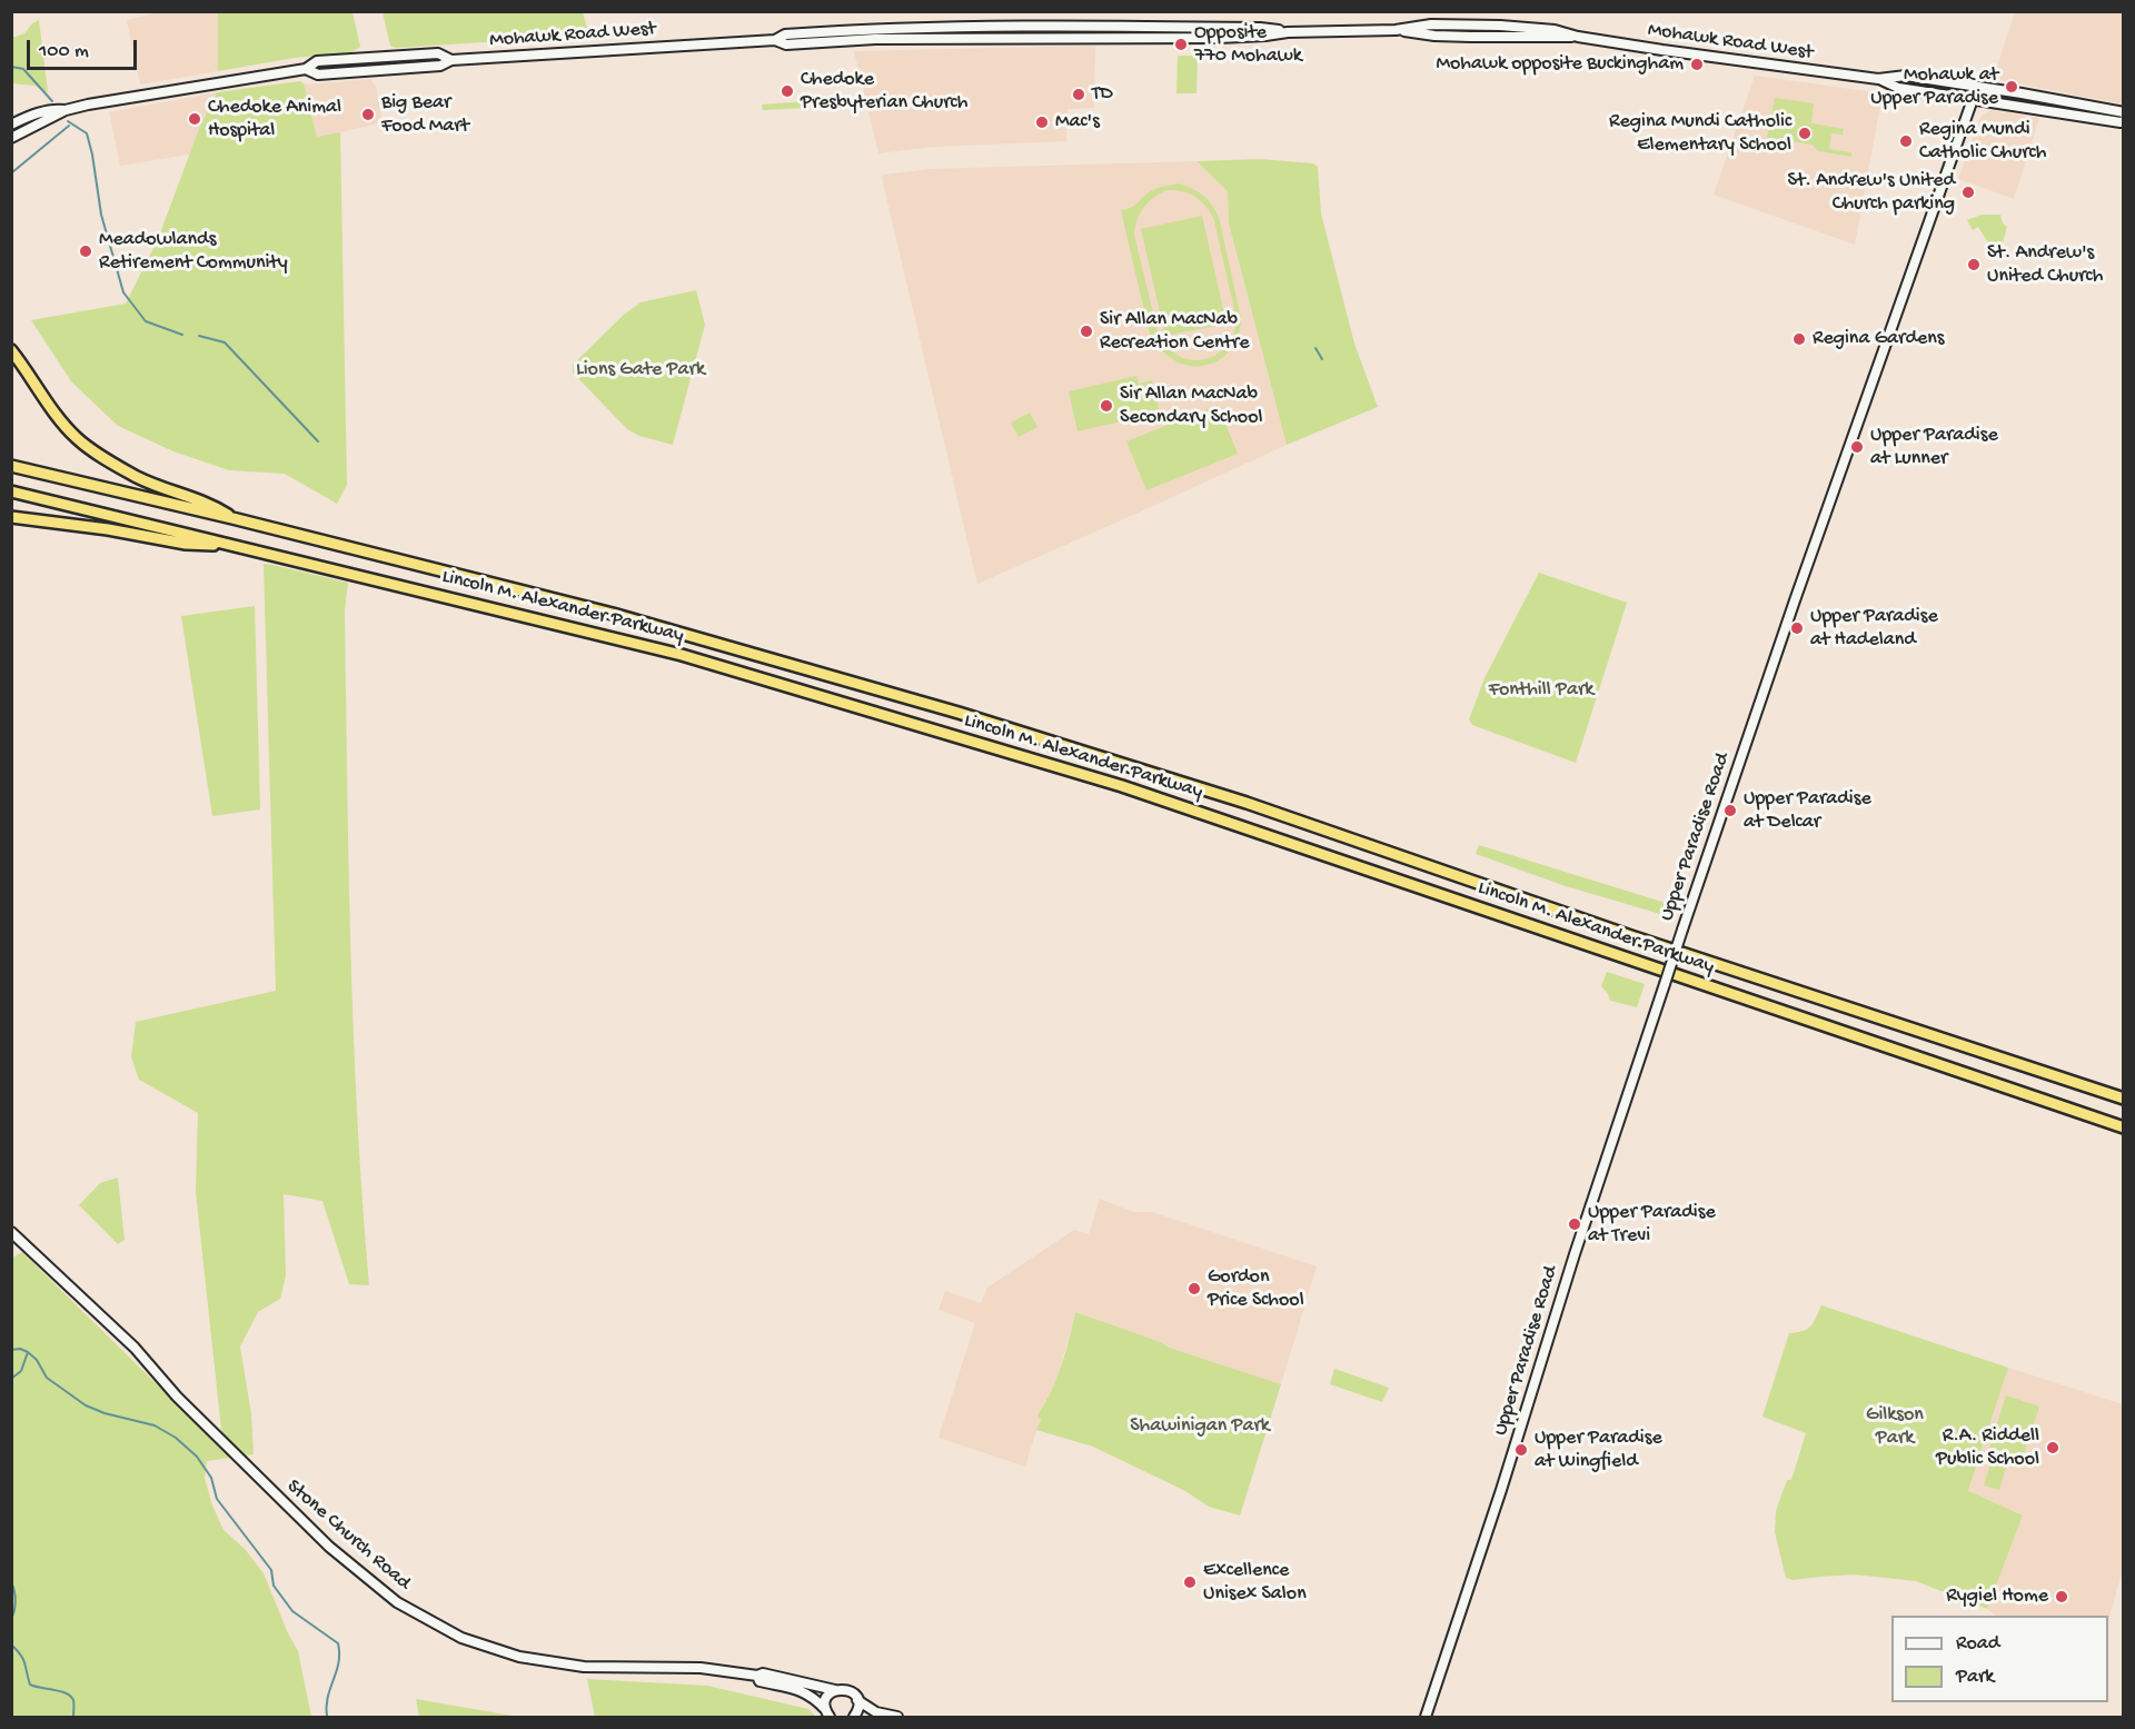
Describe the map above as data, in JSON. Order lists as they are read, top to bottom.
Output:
{
  "streets": {
    "highway": ["Lincoln M. Alexander Parkway"],
    "main road": ["Mohawk Road West", "Upper Paradise Road", "Stone Church Road"]
  },
  "crossings": [
    ["Mohawk Road West", "Upper Paradise Road"]
  ],
  "parks": [
    "Lions Gate Park",
    "Fonthill Park",
    "Gilkson Park",
    "Shawinigan Park"
  ],
  "places": [
    "Opposite 770 Mohawk",
    "Mohawk opposite Buckingham",
    "Mohawk at Upper Paradise",
    "Chedoke Presbyterian Church",
    "TD",
    "Big Bear Food Mart",
    "Chedoke Animal Hospital",
    "Mac's",
    "Regina Mundi Catholic Elementary School",
    "Regina Mundi Catholic Church",
    "St. Andrew's United Church parking",
    "Meadowlands Retirement Community",
    "St. Andrew's United Church",
    "Sir Allan MacNab Recreation Centre",
    "Regina Gardens",
    "Sir Allan MacNab Secondary School",
    "Upper Paradise at Lunner",
    "Upper Paradise at Hadeland",
    "Upper Paradise at Delcar",
    "Upper Paradise at Trevi",
    "Gordon Price School",
    "R.A. Riddell Public School",
    "Upper Paradise at Wingfield",
    "Excellence Unisex Salon",
    "Rygiel Home"
  ],
  "legend": ["Road", "Park"],
  "scale_bar": "100 m"
}
